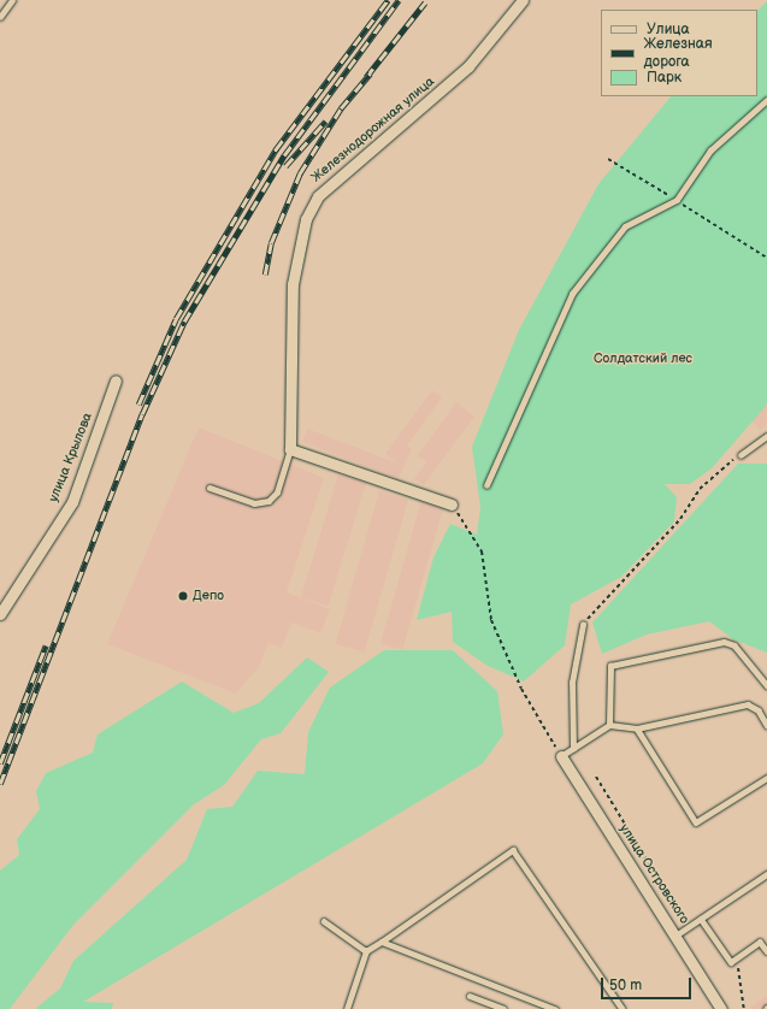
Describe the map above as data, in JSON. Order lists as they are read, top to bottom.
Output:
{
  "streets": {
    "street": ["Железнодорожная улица", "улица Крылова", "улица Островского"]
  },
  "parks": ["Солдатский лес"],
  "places": ["Депо"],
  "legend": ["Улица", "Железная дорога", "Парк"],
  "scale_bar": "50 m"
}
